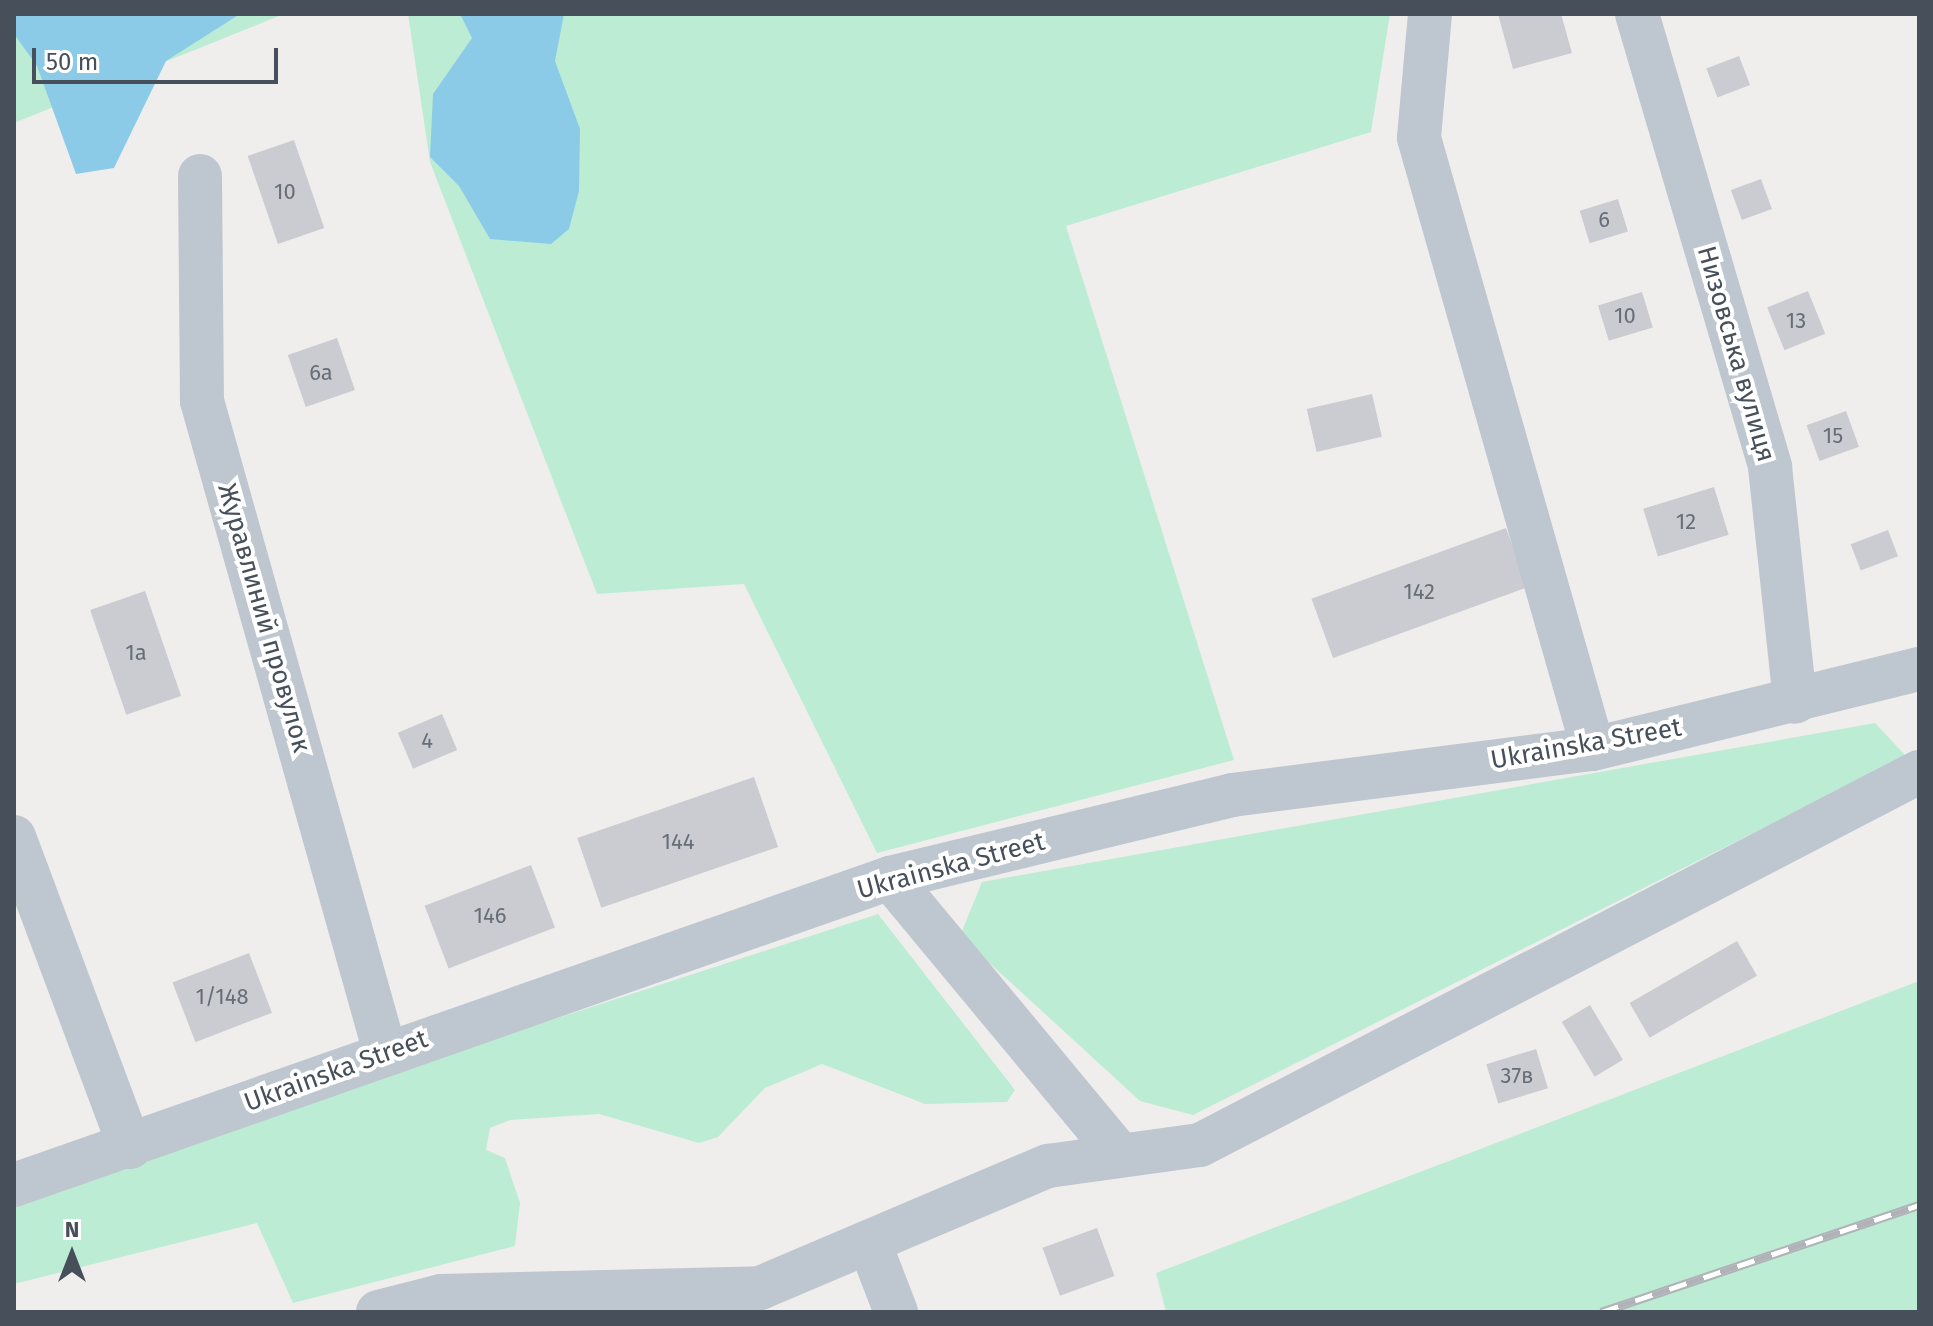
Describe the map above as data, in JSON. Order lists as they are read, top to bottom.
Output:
{
  "streets": {
    "street": ["Низовська вулиця", "Журавлиний провулок", "Ukrainska Street"]
  },
  "crossings": [
    ["Низовська вулиця", "Ukrainska Street"],
    ["Журавлиний провулок", "Ukrainska Street"]
  ],
  "house_numbers": [
    "10",
    "6",
    "10",
    "13",
    "6а",
    "15",
    "12",
    "142",
    "1а",
    "4",
    "144",
    "146",
    "1/148",
    "37в"
  ],
  "scale_bar": "50 m",
  "north": "top"
}
